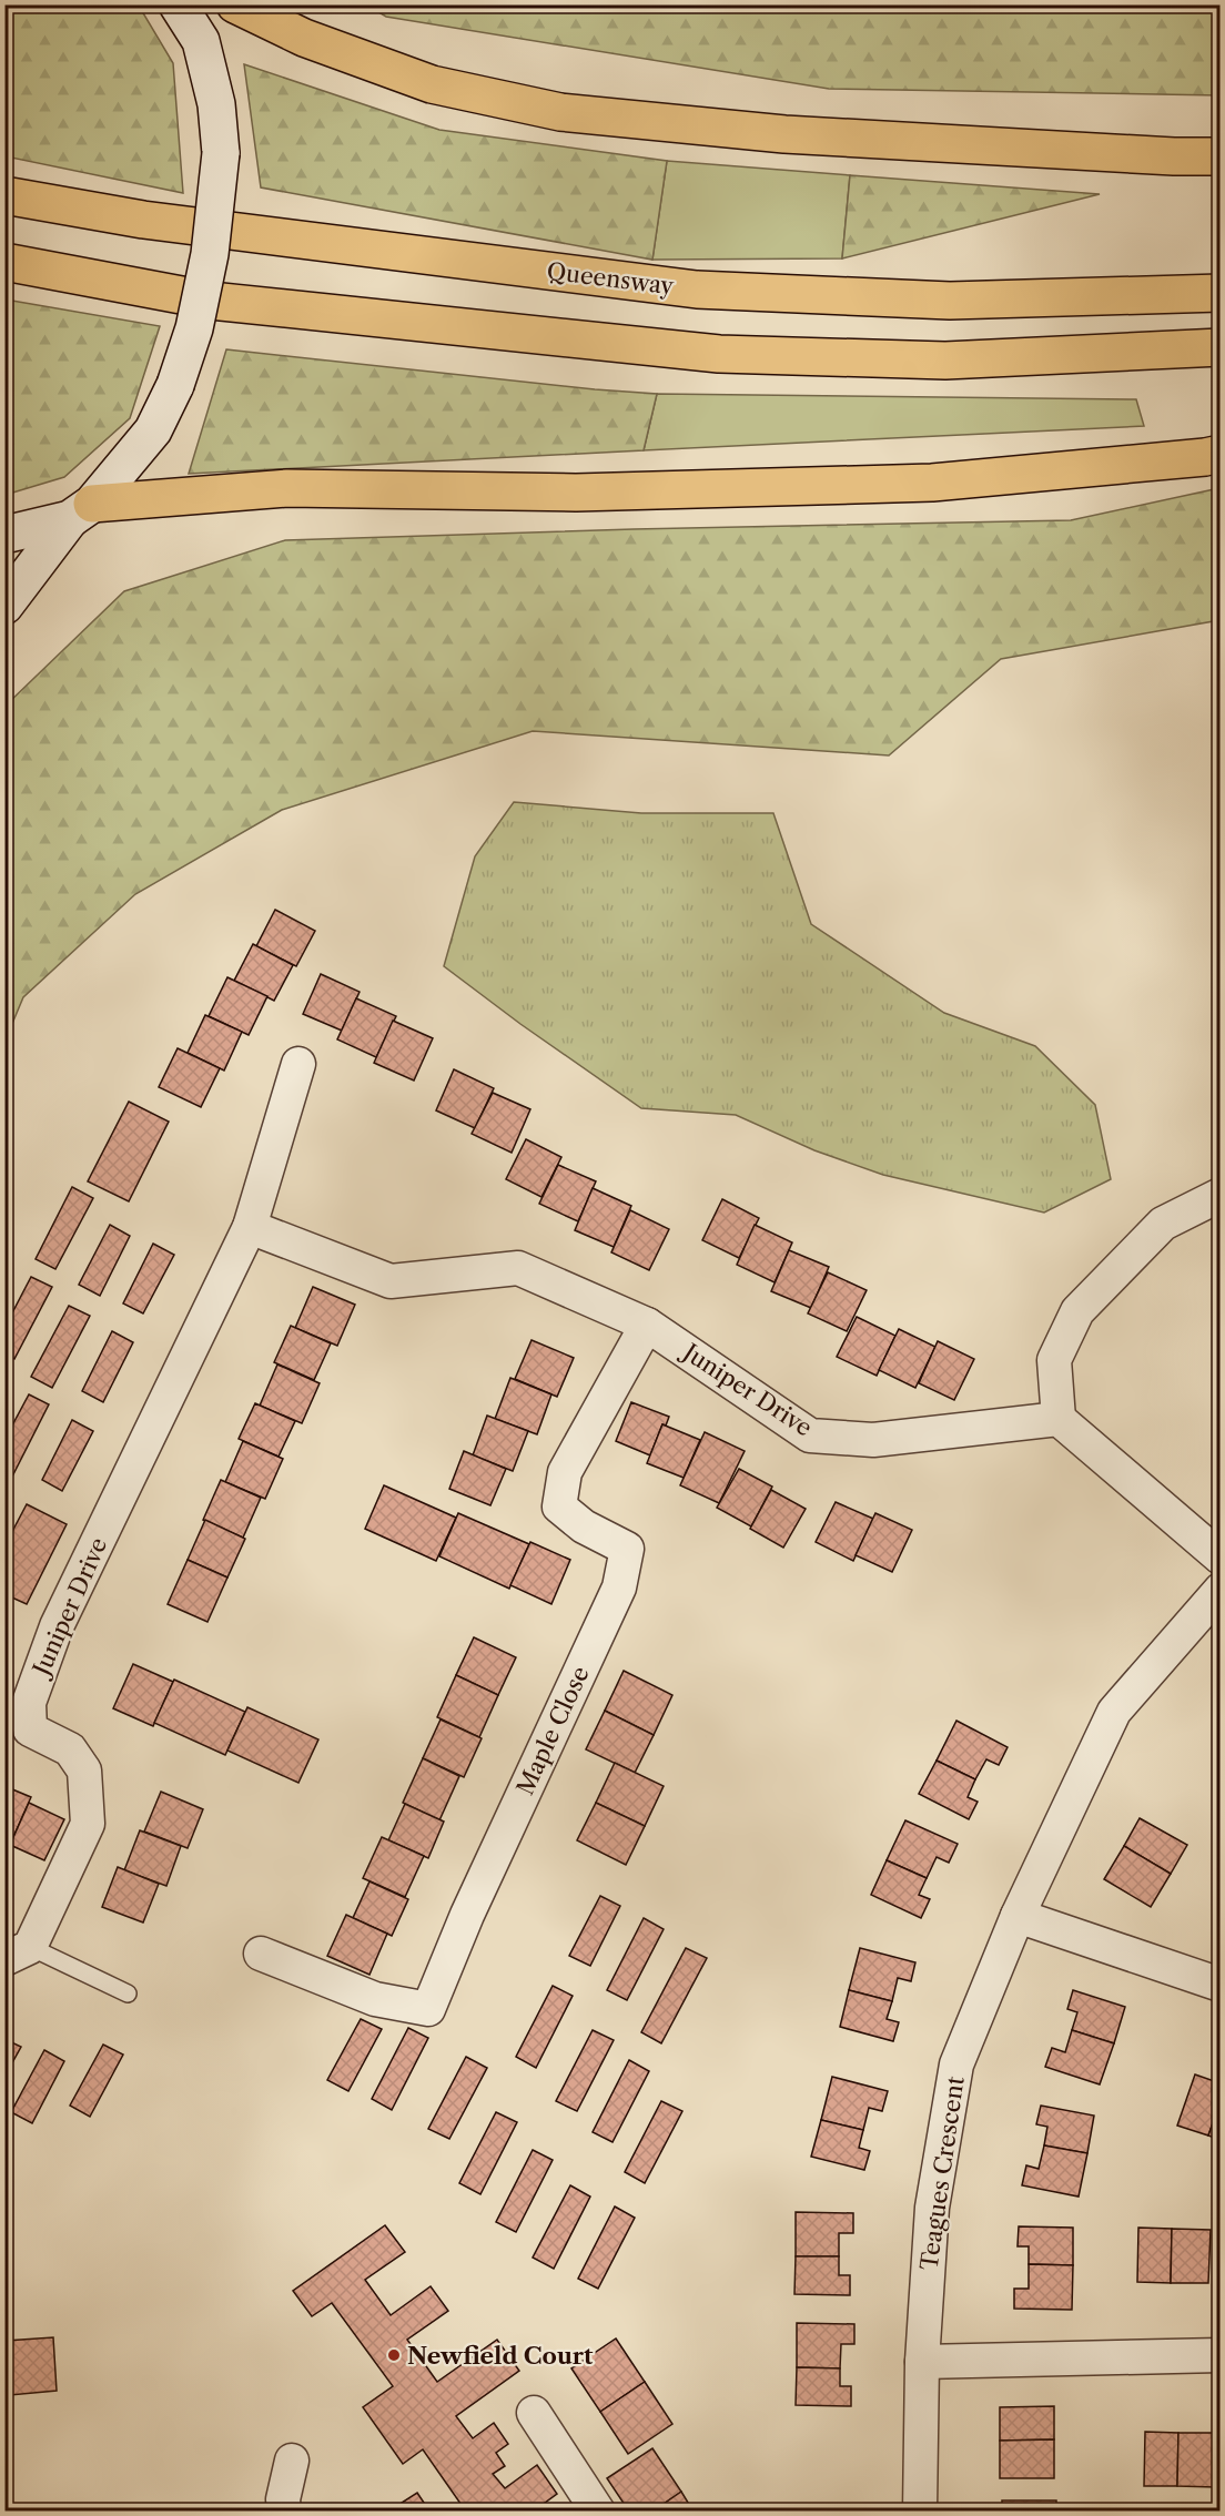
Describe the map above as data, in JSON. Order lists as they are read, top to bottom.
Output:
{
  "streets": {
    "highway": ["Queensway"],
    "street": ["Juniper Drive", "Maple Close", "Teagues Crescent"]
  },
  "crossings": [
    ["Juniper Drive", "Maple Close"]
  ],
  "places": ["Newfield Court"]
}
